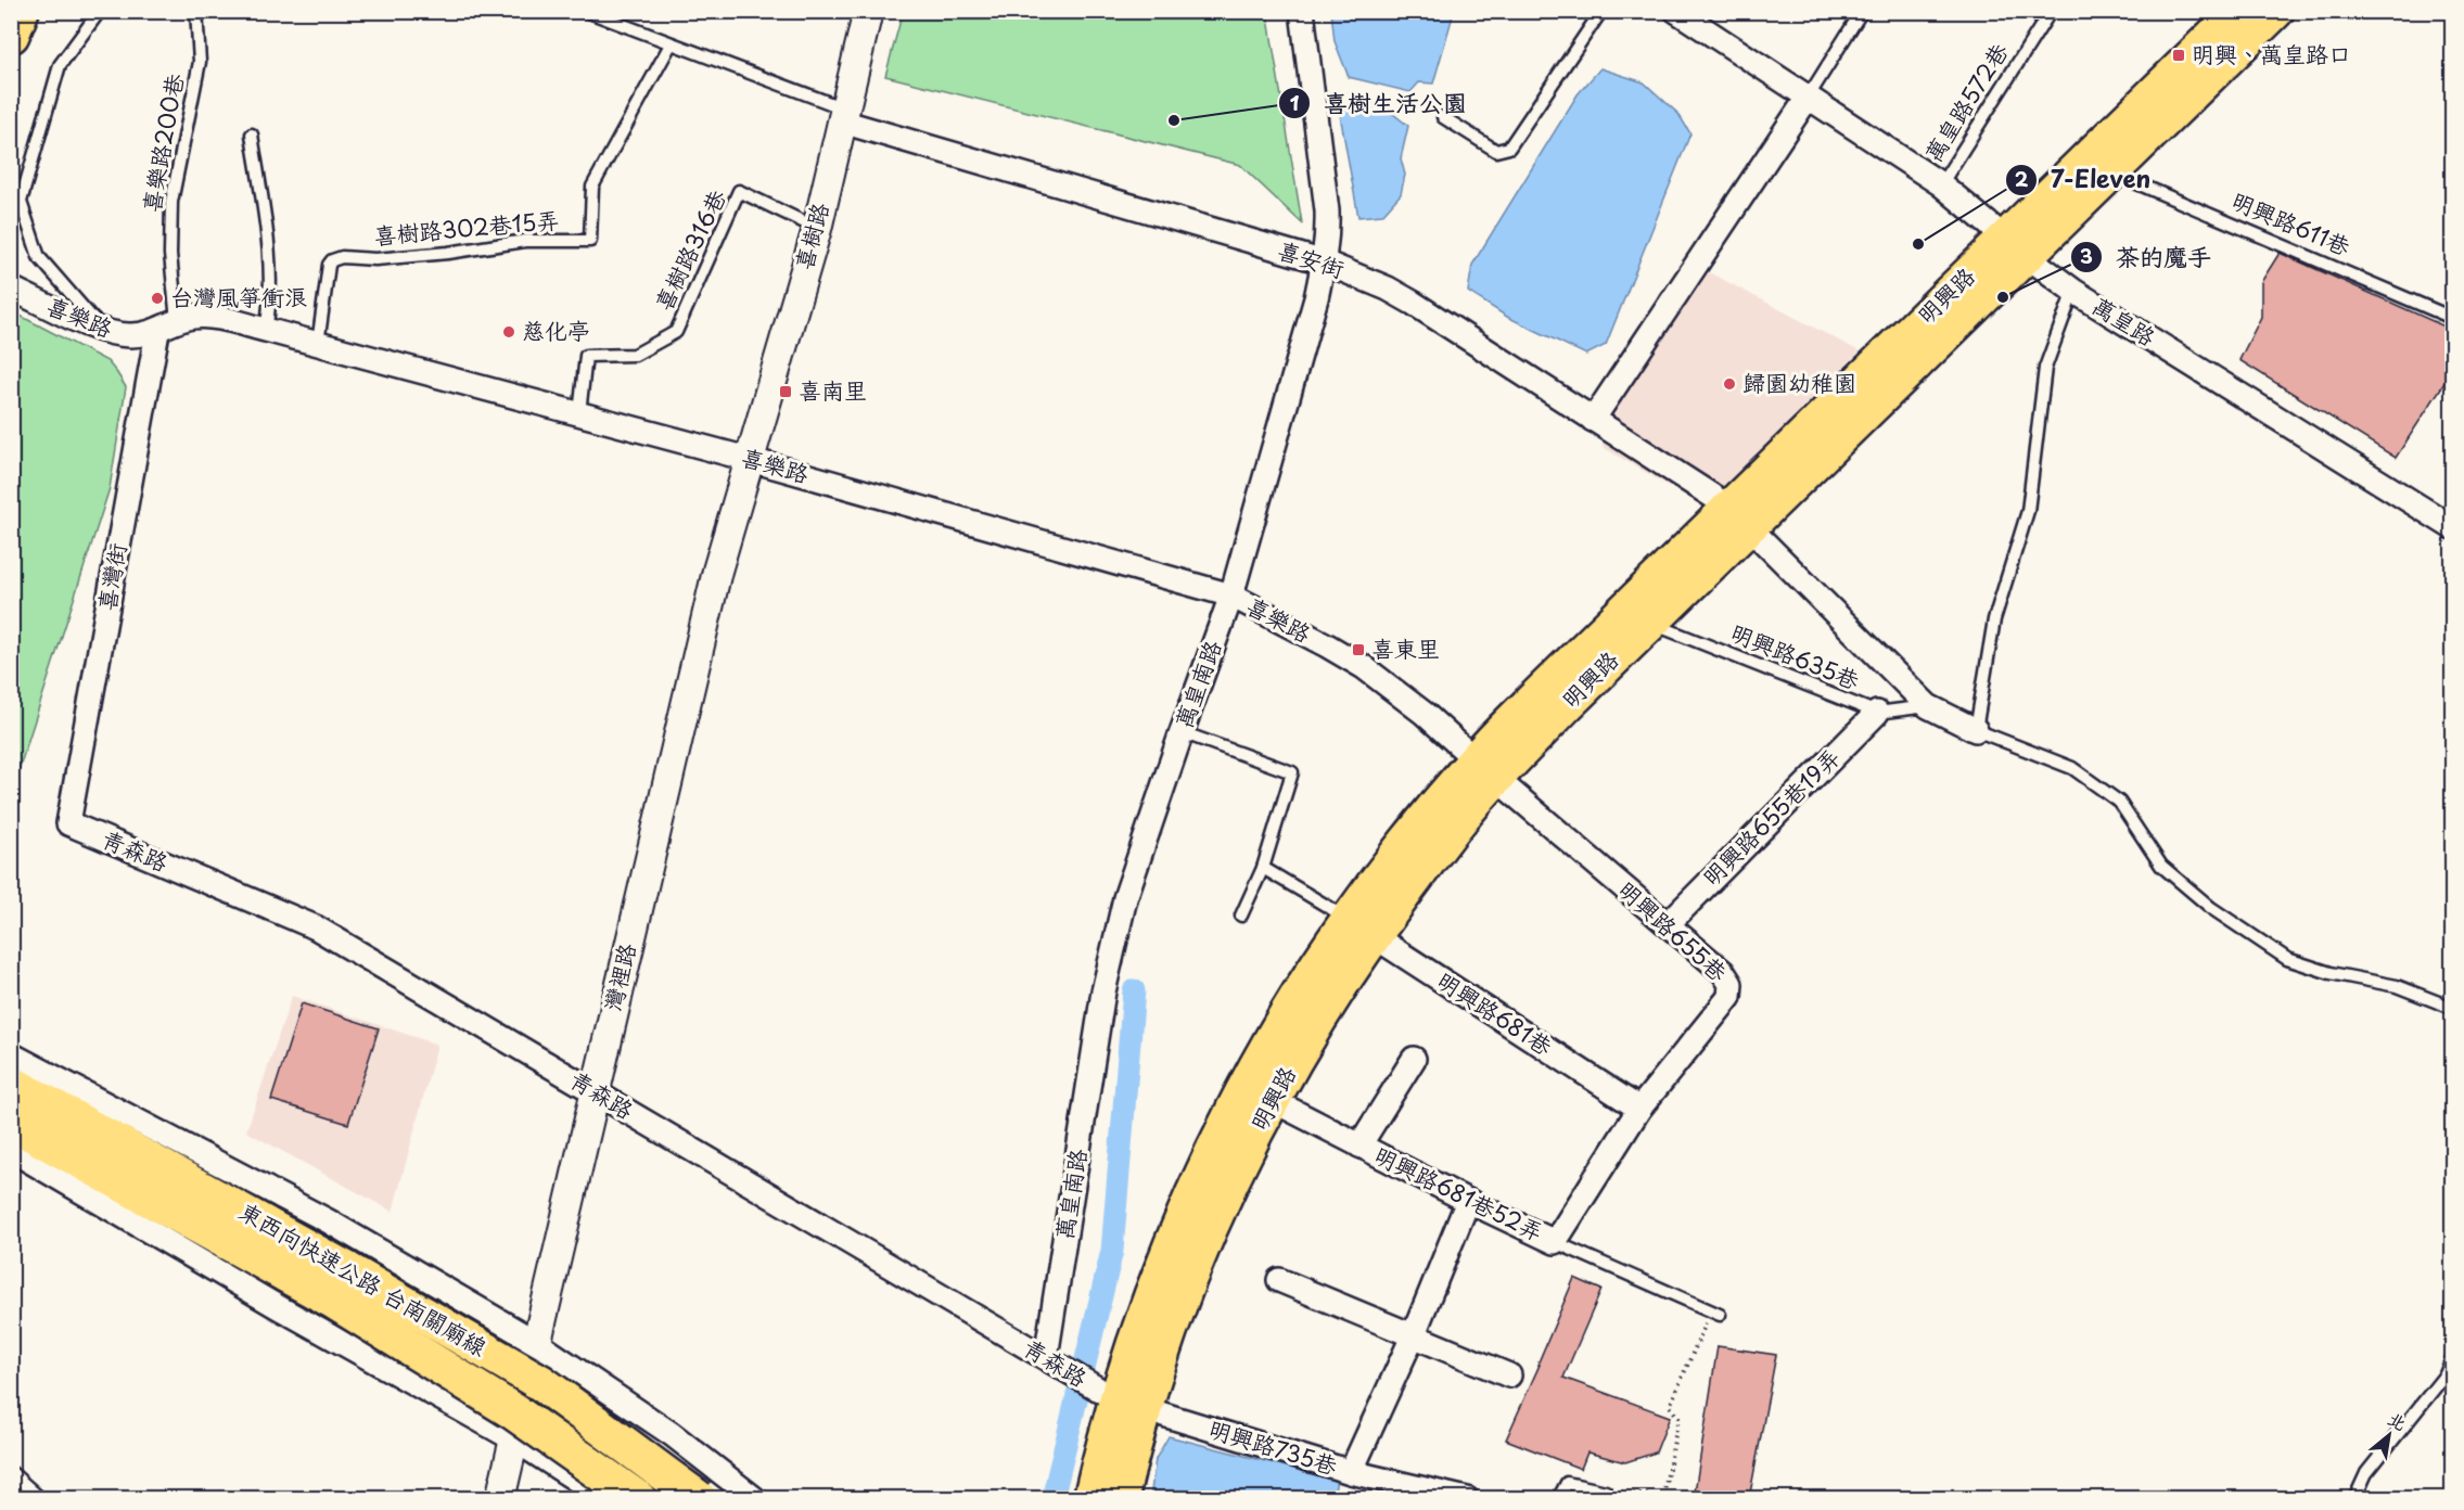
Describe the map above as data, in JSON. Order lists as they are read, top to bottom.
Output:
{
  "streets": {
    "main road": ["明興路", "東西向快速公路 台南關廟線"],
    "street": [
      "喜樹路",
      "喜安街",
      "喜樂路",
      "萬皇路",
      "喜灣街",
      "萬皇南路",
      "明興路655巷19弄",
      "青森路",
      "明興路655巷",
      "灣裡路",
      "明興路681巷",
      "明興路681巷52弄",
      "明興路735巷"
    ],
    "lane": [
      "萬皇路572巷",
      "喜樂路200巷",
      "明興路611巷",
      "喜樹路302巷15弄",
      "喜樹路316巷",
      "明興路635巷"
    ]
  },
  "crossings": [
    ["萬皇路572巷", "萬皇路"],
    ["喜樂路200巷", "喜樂路"],
    ["喜樂路200巷", "喜灣街"],
    ["明興路611巷", "明興路"],
    ["喜樹路302巷15弄", "喜樂路"],
    ["喜樹路", "喜樹路316巷"],
    ["喜樹路", "喜安街"],
    ["喜樹路", "喜樂路"],
    ["喜樹路", "灣裡路"],
    ["喜樹路316巷", "喜樂路"],
    ["喜安街", "明興路"],
    ["喜安街", "明興路635巷"],
    ["喜安街", "萬皇南路"],
    ["明興路", "喜樂路"],
    ["明興路", "萬皇路"],
    ["明興路", "明興路635巷"],
    ["明興路", "青森路"],
    ["明興路", "明興路655巷"],
    ["明興路", "明興路681巷"],
    ["明興路", "明興路681巷52弄"],
    ["明興路", "明興路735巷"],
    ["喜樂路", "喜灣街"],
    ["喜樂路", "萬皇南路"],
    ["喜樂路", "明興路655巷"],
    ["喜樂路", "灣裡路"],
    ["喜灣街", "青森路"],
    ["明興路635巷", "明興路655巷19弄"],
    ["萬皇南路", "青森路"],
    ["明興路655巷19弄", "明興路655巷"],
    ["青森路", "灣裡路"],
    ["青森路", "明興路735巷"],
    ["明興路655巷", "明興路681巷"],
    ["明興路655巷", "明興路681巷52弄"],
    ["明興路681巷", "明興路681巷52弄"]
  ],
  "places": {
    "transit": ["明興、萬皇路口", "喜南里", "喜東里"],
    "other": [
      "喜樹生活公園",
      "7-Eleven",
      "茶的魔手",
      "台灣風箏衝浪",
      "慈化亭",
      "歸園幼稚園"
    ]
  },
  "north": "top right"
}
